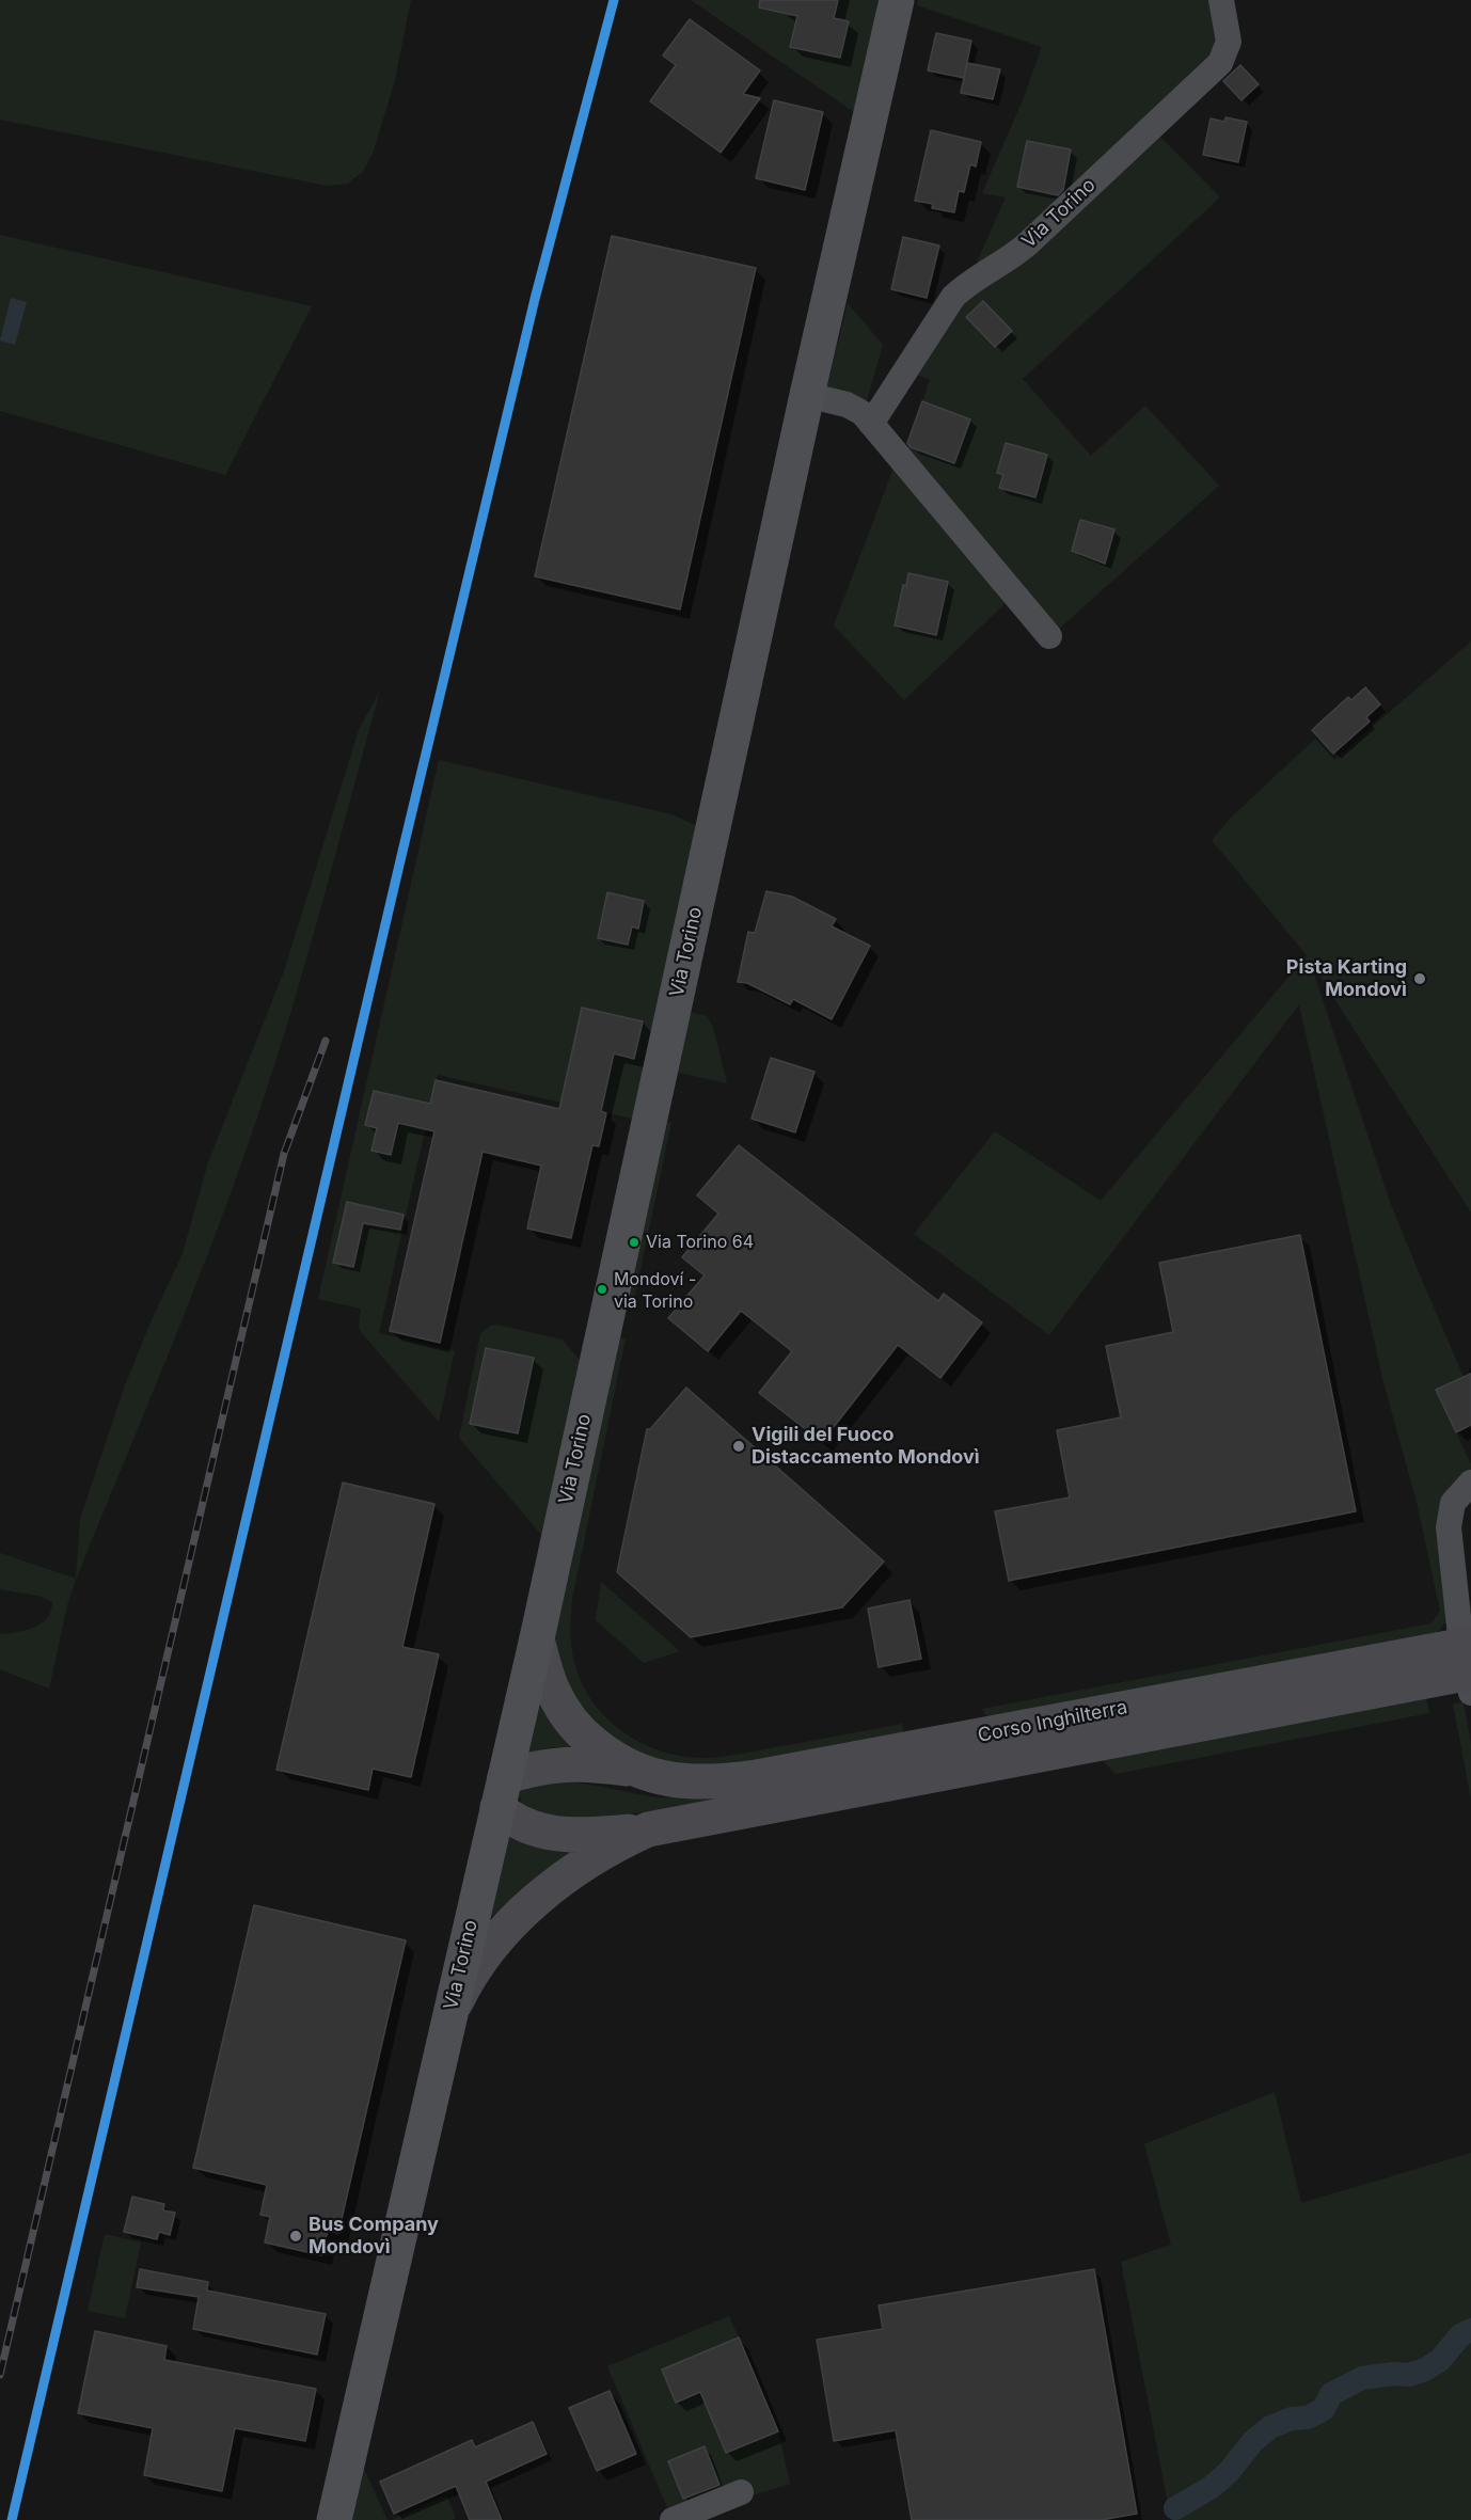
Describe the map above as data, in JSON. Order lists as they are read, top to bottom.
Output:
{
  "streets": {
    "main road": ["Via Torino"],
    "street": ["Corso Inghilterra"]
  },
  "crossings": [
    ["Via Torino", "Corso Inghilterra"]
  ],
  "places": [
    "Pista Karting Mondovì",
    "Via Torino 64",
    "Mondoví - via Torino",
    "Vigili del Fuoco Distaccamento Mondovì",
    "Bus Company Mondovì"
  ]
}
